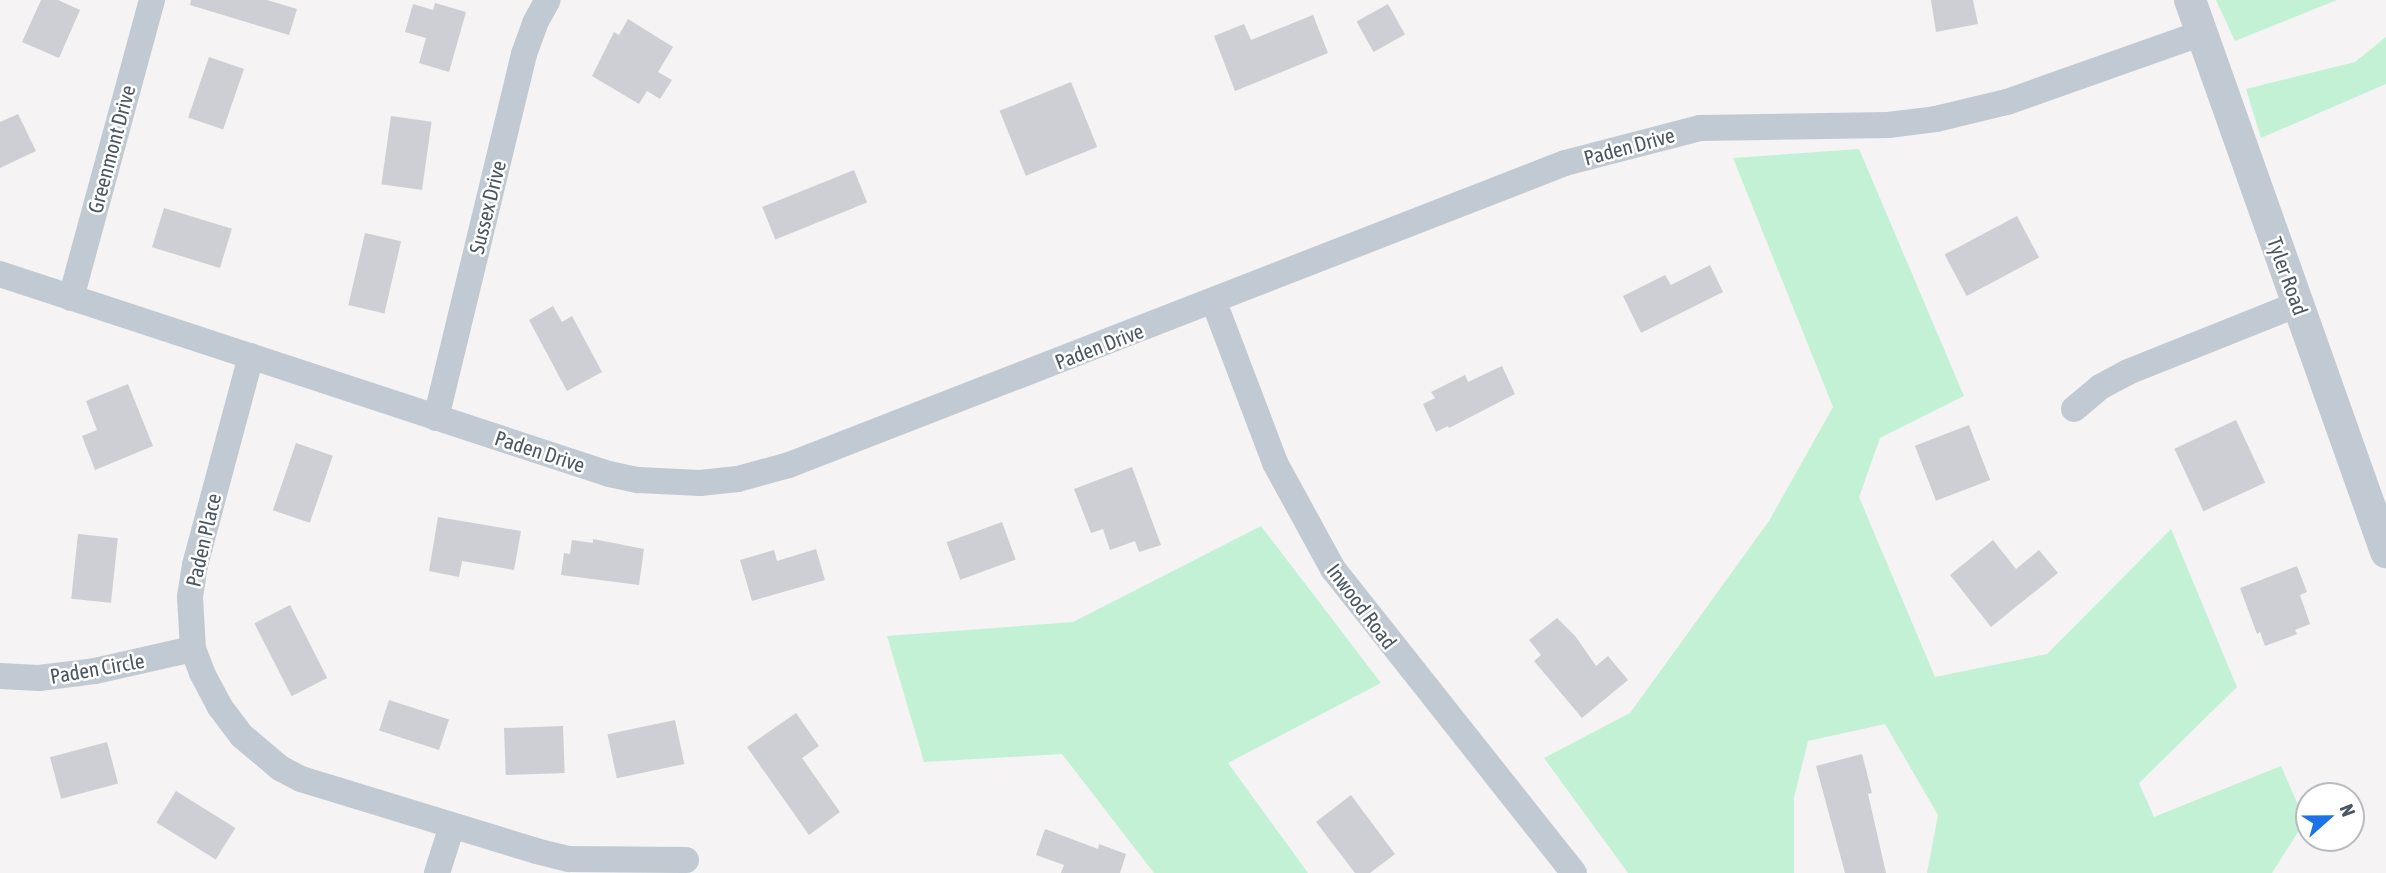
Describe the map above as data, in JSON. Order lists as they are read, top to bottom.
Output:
{
  "streets": {
    "street": [
      "Paden Drive",
      "Greenmont Drive",
      "Sussex Drive",
      "Tyler Road",
      "Paden Place",
      "Inwood Road",
      "Paden Circle"
    ]
  },
  "crossings": [
    ["Paden Drive", "Greenmont Drive"],
    ["Paden Drive", "Sussex Drive"],
    ["Paden Drive", "Tyler Road"],
    ["Paden Drive", "Paden Place"],
    ["Paden Drive", "Inwood Road"],
    ["Paden Place", "Paden Circle"]
  ],
  "north": "right"
}
